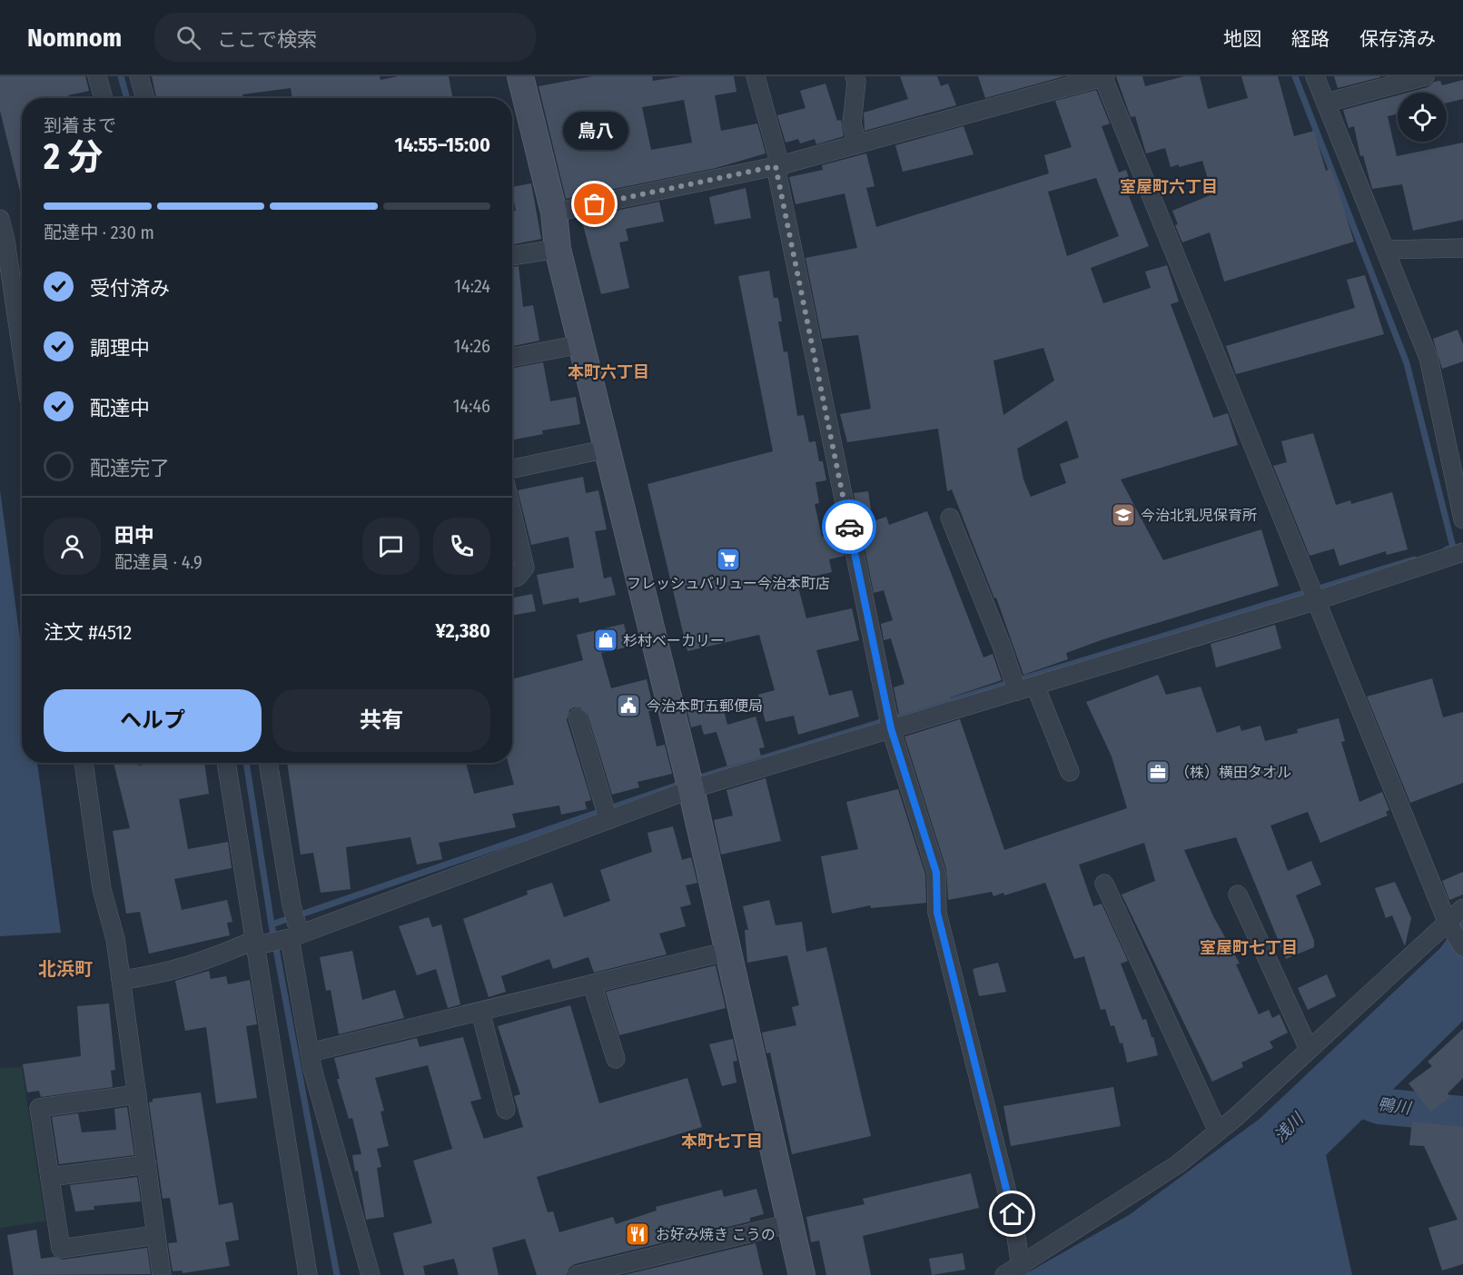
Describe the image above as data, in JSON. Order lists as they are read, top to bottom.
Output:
{
  "districts": [
    "室屋町六丁目",
    "本町六丁目",
    "室屋町七丁目",
    "北浜町",
    "本町七丁目"
  ],
  "water": ["鴨川", "浅川"],
  "places": {
    "other": ["鳥八"],
    "school or university": ["今治北乳児保育所"],
    "supermarket": ["フレッシュバリュー今治本町店"],
    "shop": ["杉村ベーカリー"],
    "public building": ["今治本町五郵便局"],
    "office": ["（株）横田タオル"],
    "restaurant": ["お好み焼き こうの"]
  },
  "page": {
    "header": "Nomnom",
    "search": "ここで検索",
    "nav": ["地図", "経路", "保存済み"],
    "heading": ["2 分", "到着まで", "14:55–15:00"],
    "panel": [
      "田中",
      "配達員 · 4.9",
      "注文 #4512",
      "¥2,380"
    ],
    "bubble": "鳥八",
    "bar": "配達中 · 230 m",
    "list": [
      ["受付済み", "14:24"],
      ["調理中", "14:26"],
      ["配達中", "14:46"],
      "配達完了"
    ],
    "buttons": ["ヘルプ", "共有"]
  }
}
